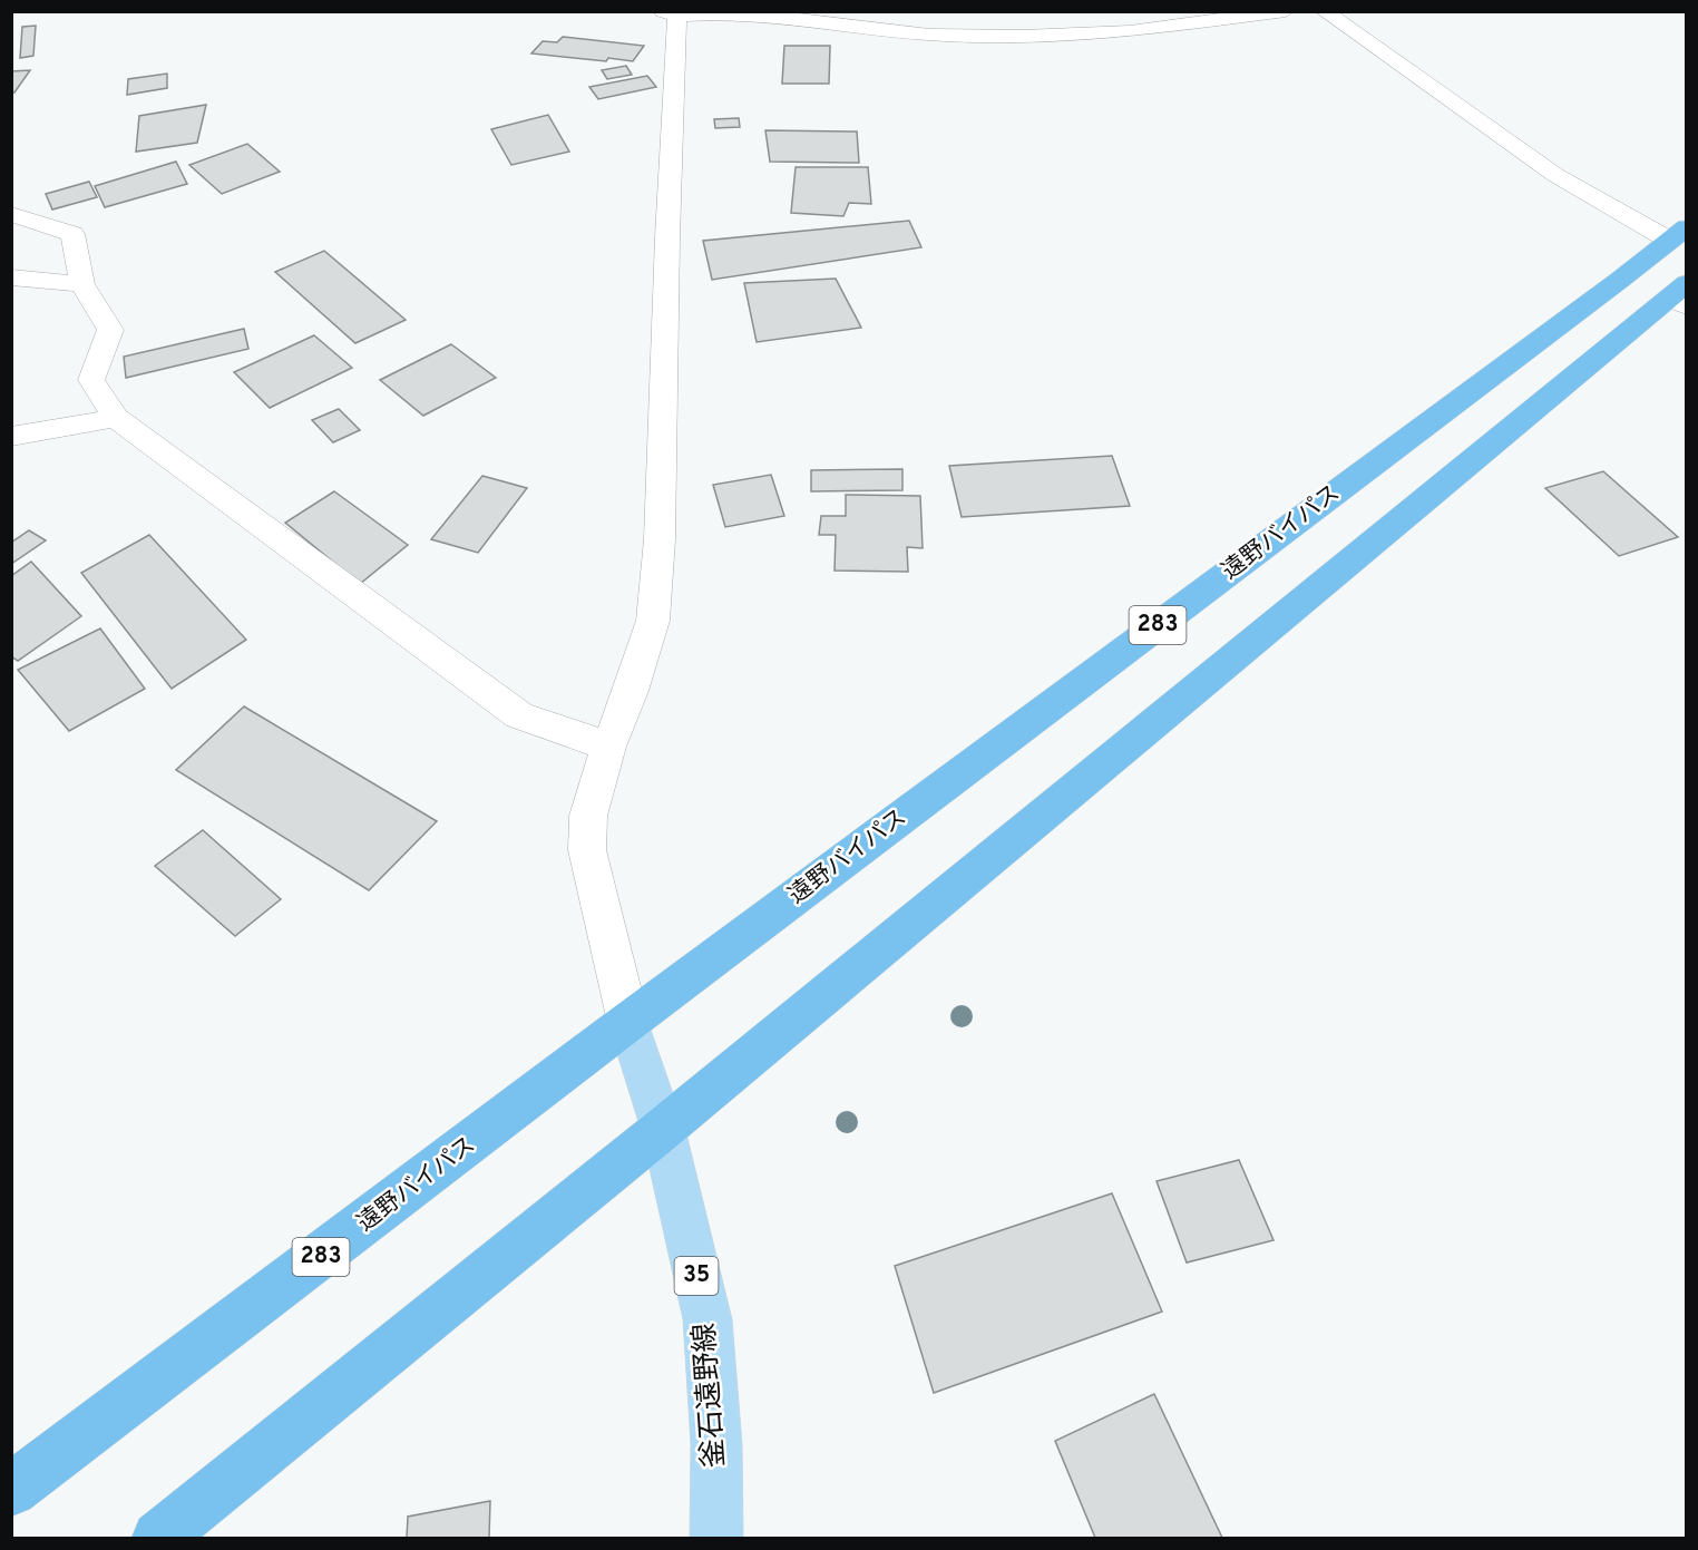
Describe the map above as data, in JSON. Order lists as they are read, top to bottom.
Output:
{
  "streets": {
    "highway": ["遠野バイパス", "283"],
    "main road": ["35", "釜石遠野線"]
  },
  "crossings": [
    ["遠野バイパス", "釜石遠野線"]
  ]
}
